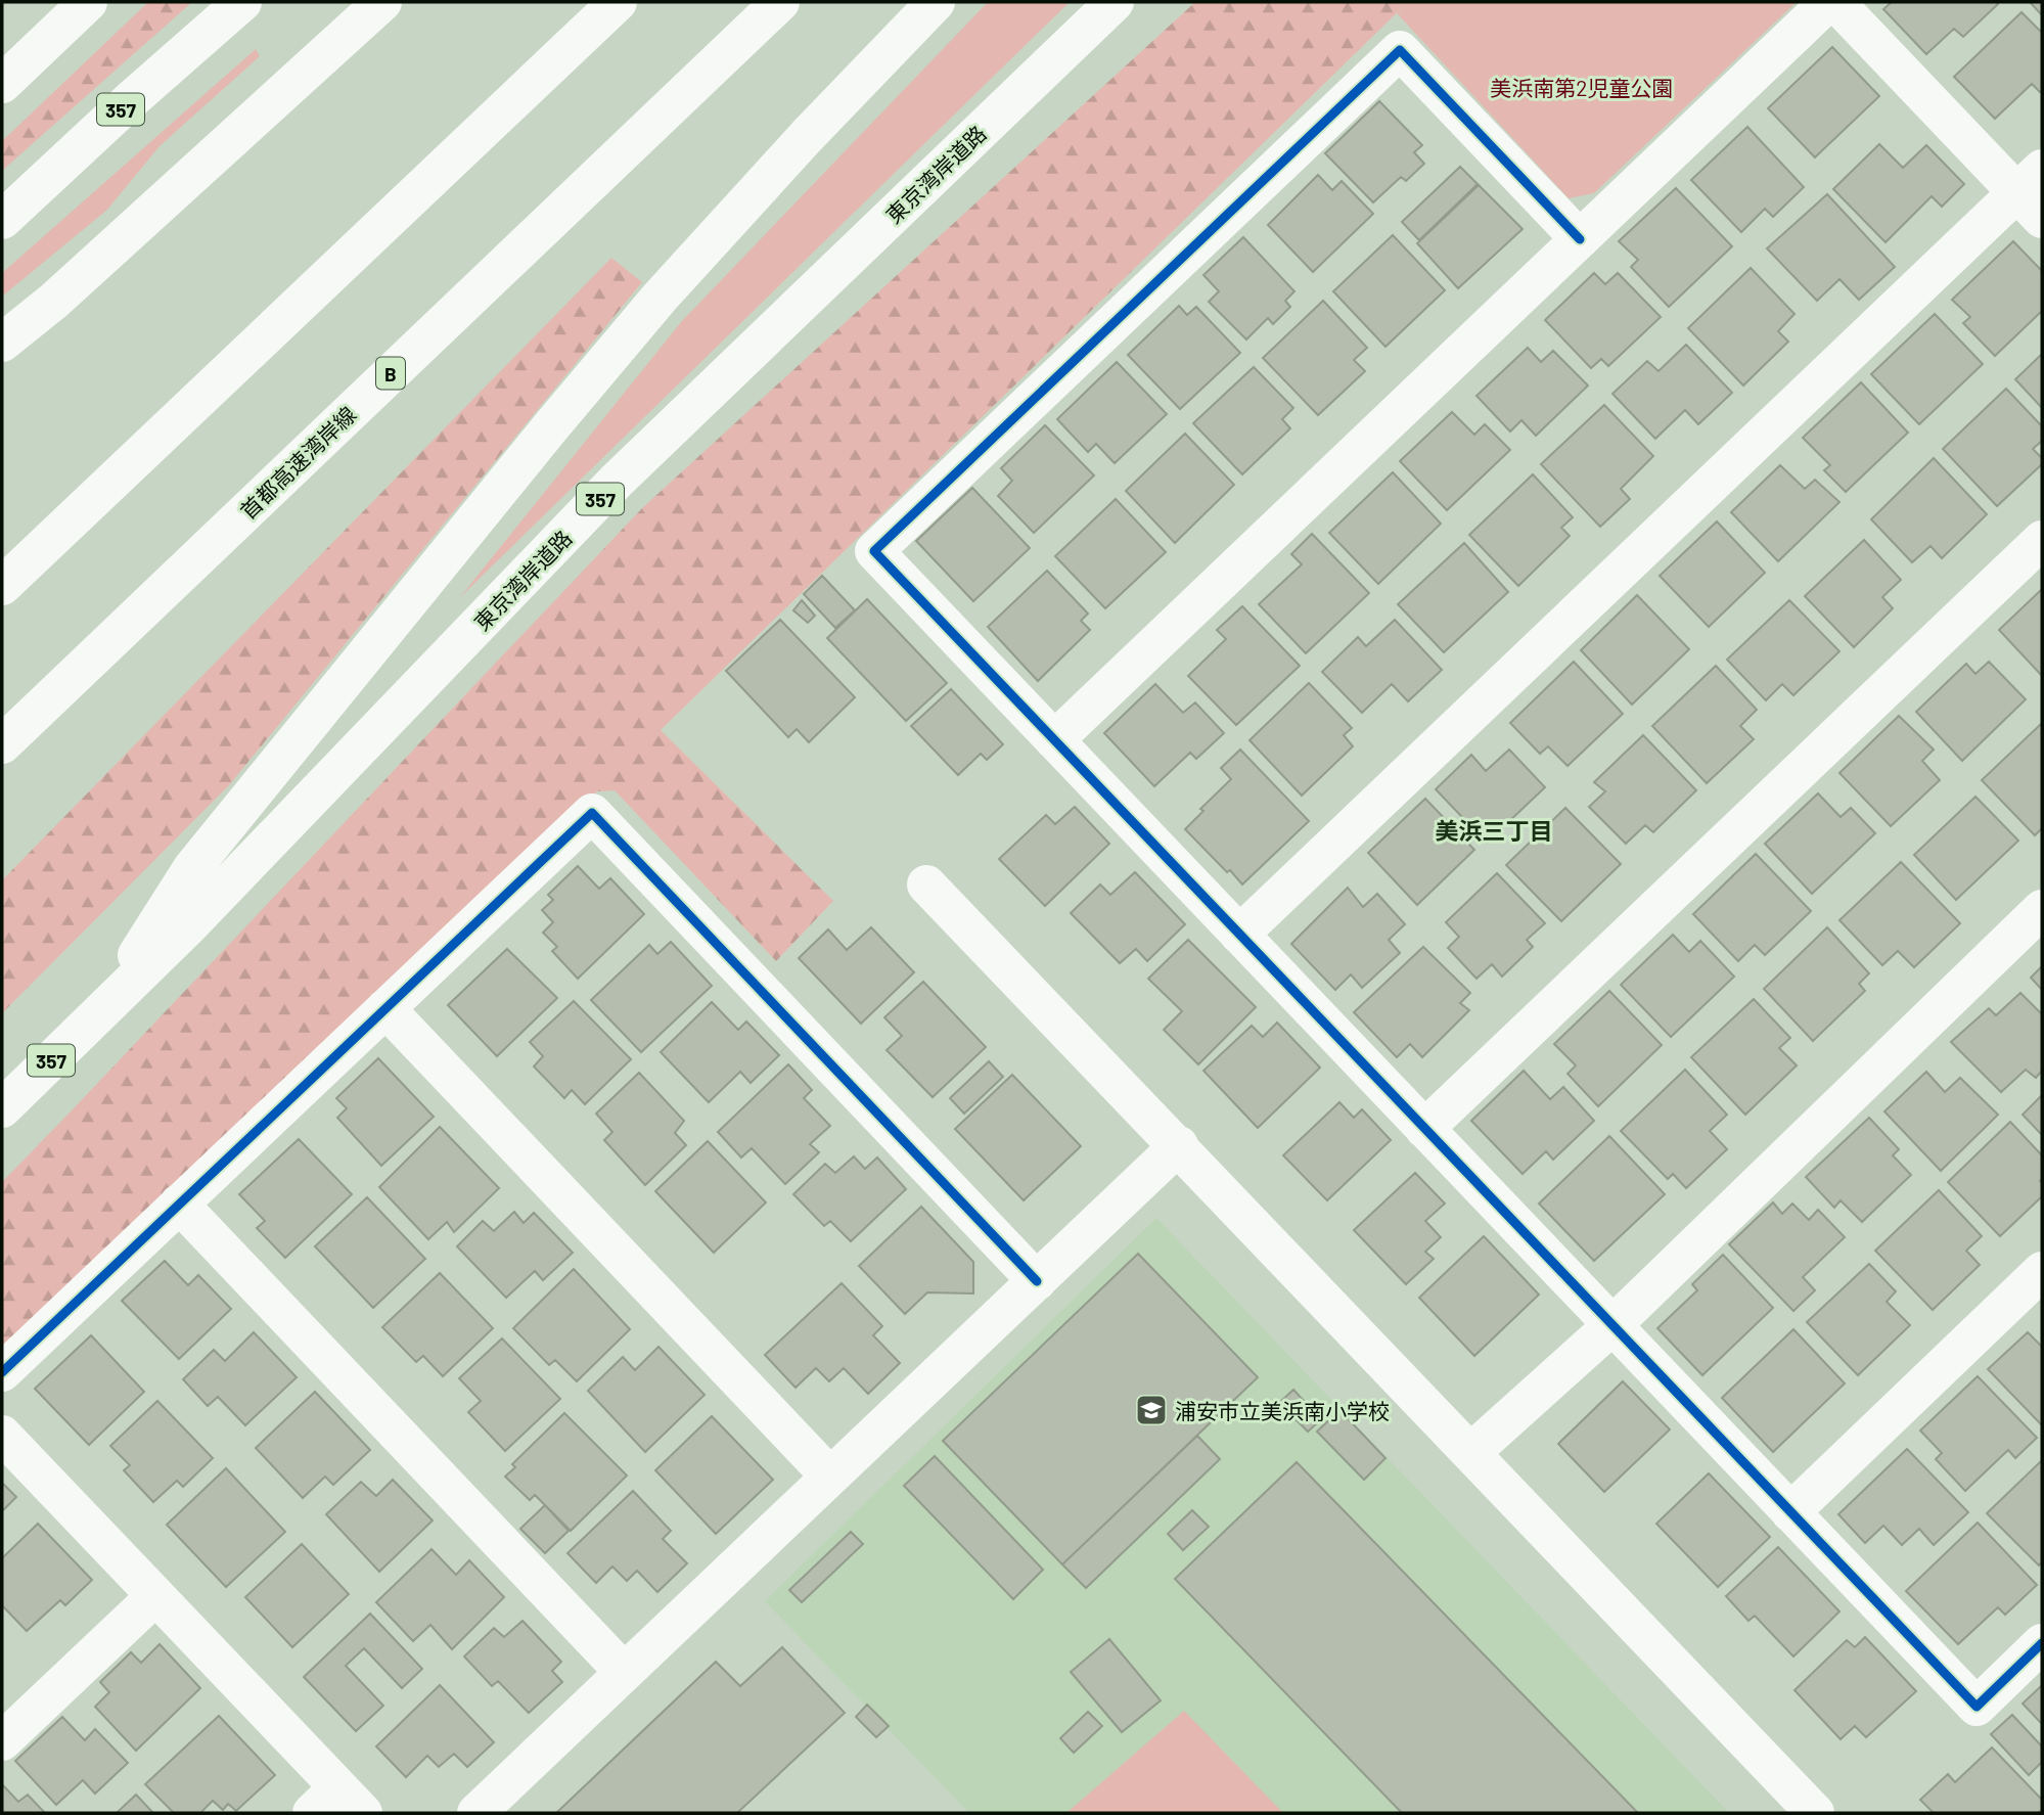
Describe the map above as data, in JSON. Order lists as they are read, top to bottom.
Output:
{
  "streets": {
    "main road": [
      "357",
      "東京湾岸道路",
      "B",
      "首都高速湾岸線"
    ]
  },
  "districts": ["美浜三丁目"],
  "parks": ["美浜南第2児童公園"],
  "places": {
    "school or university": ["浦安市立美浜南小学校"]
  }
}
